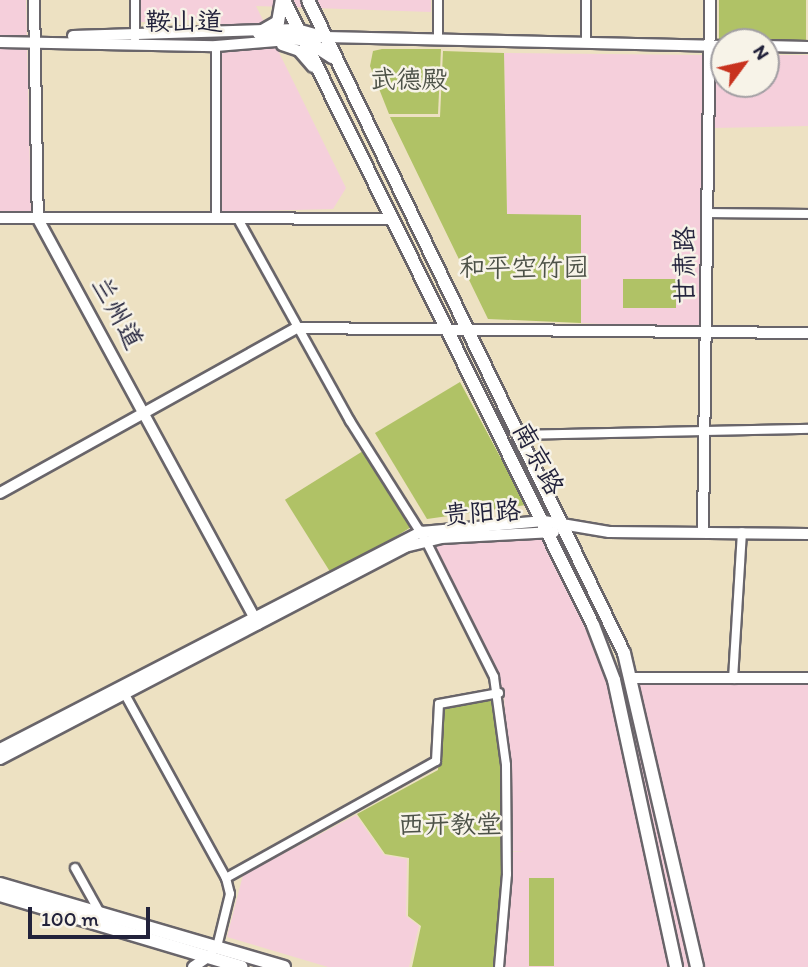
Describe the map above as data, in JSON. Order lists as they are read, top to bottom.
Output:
{
  "streets": {
    "main road": ["南京路"],
    "street": [
      "鞍山道",
      "甘肃路",
      "兰州道",
      "贵阳路"
    ]
  },
  "crossings": [
    ["鞍山道", "甘肃路"],
    ["鞍山道", "兰州道"],
    ["鞍山道", "南京路"],
    ["甘肃路", "贵阳路"],
    ["兰州道", "贵阳路"],
    ["南京路", "贵阳路"]
  ],
  "parks": ["武德殿", "和平空竹园", "西开教堂"],
  "scale_bar": "100 m",
  "north": "top right"
}
